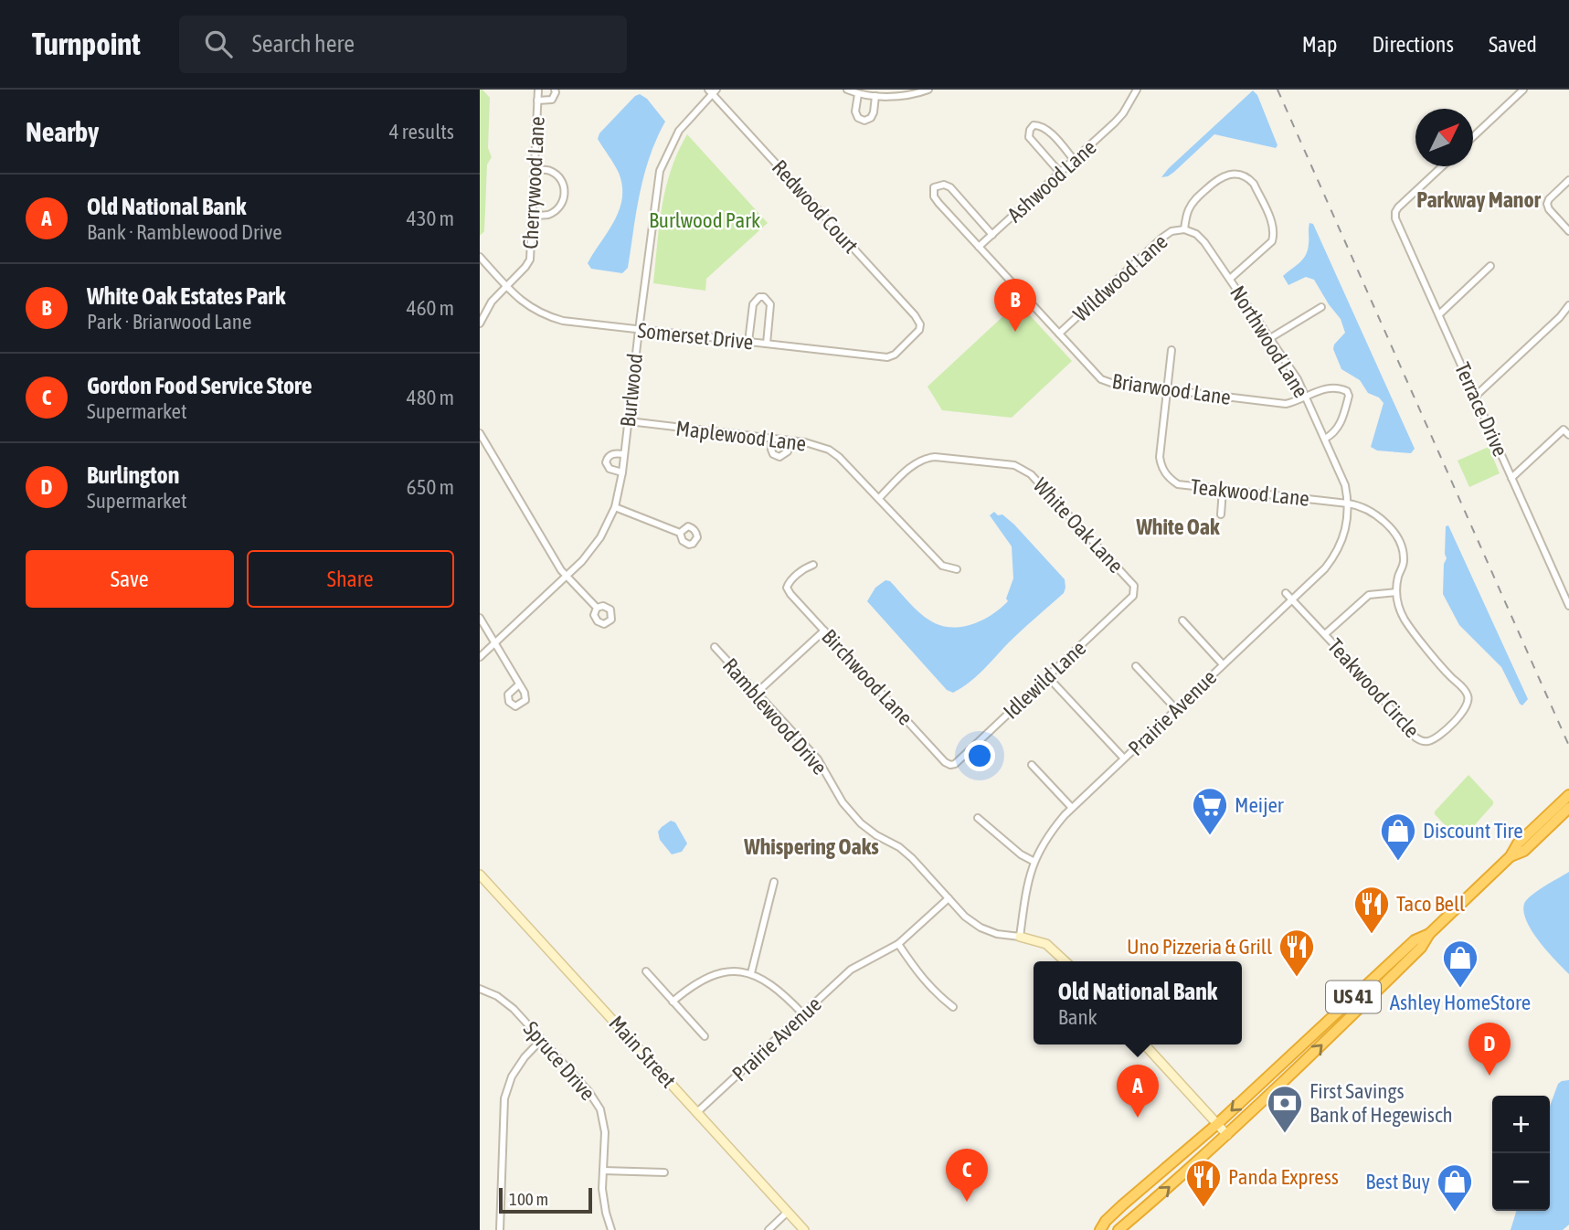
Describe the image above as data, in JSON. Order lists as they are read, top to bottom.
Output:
{
  "streets": {
    "highway": ["US 41"],
    "street": [
      "Ashwood Lane",
      "Cherrywood Lane",
      "Redwood Court",
      "Wildwood Lane",
      "Somerset Drive",
      "Northwood Lane",
      "Briarwood Lane",
      "Burlwood",
      "Terrace Drive",
      "Maplewood Lane",
      "Teakwood Lane",
      "White Oak Lane",
      "Birchwood Lane",
      "Idlewild Lane",
      "Teakwood Circle",
      "Prairie Avenue",
      "Ramblewood Drive",
      "Main Street",
      "Spruce Drive"
    ]
  },
  "crossings": [
    ["Ashwood Lane", "Briarwood Lane"],
    ["Cherrywood Lane", "Somerset Drive"],
    ["Redwood Court", "Somerset Drive"],
    ["Redwood Court", "Burlwood"],
    ["Wildwood Lane", "Northwood Lane"],
    ["Wildwood Lane", "Briarwood Lane"],
    ["Somerset Drive", "Burlwood"],
    ["Northwood Lane", "Briarwood Lane"],
    ["Northwood Lane", "Teakwood Lane"],
    ["Northwood Lane", "Prairie Avenue"],
    ["Briarwood Lane", "Teakwood Lane"],
    ["Burlwood", "Maplewood Lane"],
    ["Maplewood Lane", "White Oak Lane"],
    ["Teakwood Lane", "Prairie Avenue"],
    ["White Oak Lane", "Idlewild Lane"],
    ["Birchwood Lane", "Idlewild Lane"],
    ["Teakwood Circle", "Prairie Avenue"],
    ["Prairie Avenue", "Ramblewood Drive"],
    ["Prairie Avenue", "Main Street"]
  ],
  "districts": ["Parkway Manor", "White Oak", "Whispering Oaks"],
  "parks": ["Burlwood Park"],
  "places": {
    "supermarket": ["Meijer"],
    "shop": ["Discount Tire", "Ashley HomeStore", "Best Buy"],
    "restaurant": ["Taco Bell", "Uno Pizzeria & Grill", "Panda Express"],
    "bank": ["First Savings Bank of Hegewisch"]
  },
  "scale_bar": "100 m",
  "north": "top right",
  "page": {
    "header": "Turnpoint",
    "search": "Search here",
    "nav": ["Map", "Directions", "Saved"],
    "heading": ["Nearby", "4 results"],
    "list": [
      {
        "mark": "A",
        "name": "Old National Bank",
        "note": "Bank · Ramblewood Drive",
        "value": "430 m"
      },
      {
        "mark": "B",
        "name": "White Oak Estates Park",
        "note": "Park · Briarwood Lane",
        "value": "460 m"
      },
      {
        "mark": "C",
        "name": "Gordon Food Service Store",
        "note": "Supermarket",
        "value": "480 m"
      },
      {
        "mark": "D",
        "name": "Burlington",
        "note": "Supermarket",
        "value": "650 m"
      }
    ],
    "pins": [
      "B",
      "D",
      "A",
      "C"
    ],
    "buttons": ["Save", "Share"],
    "popup": ["Old National Bank", "Bank"],
    "map_buttons": ["+", "−"],
    "scale": "100 m"
  }
}
